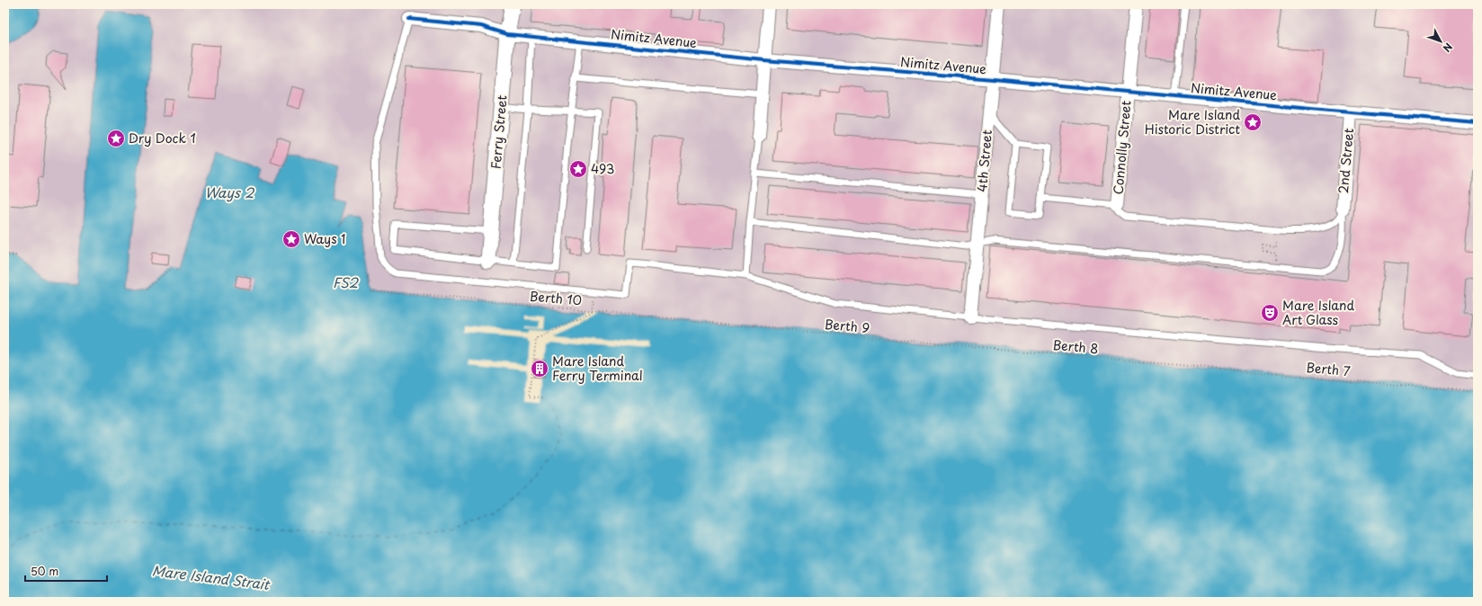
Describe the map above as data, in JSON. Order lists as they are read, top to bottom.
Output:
{
  "streets": {
    "street": [
      "Nimitz Avenue",
      "Ferry Street",
      "Connolly Street",
      "4th Street",
      "2nd Street"
    ],
    "path": [
      "Berth 10",
      "Berth 9",
      "Berth 8",
      "Berth 7"
    ]
  },
  "crossings": [
    ["Nimitz Avenue", "Ferry Street"],
    ["Nimitz Avenue", "Connolly Street"],
    ["Nimitz Avenue", "4th Street"],
    ["Nimitz Avenue", "2nd Street"],
    ["Berth 10", "Berth 9"],
    ["Berth 9", "Berth 8"],
    ["Berth 8", "Berth 7"]
  ],
  "water": ["Ways 2", "FS2", "Mare Island Strait"],
  "places": {
    "place": [
      "Mare Island Historic District",
      "Dry Dock 1",
      "493",
      "Ways 1"
    ],
    "theatre": ["Mare Island Art Glass"],
    "building": ["Mare Island Ferry Terminal"]
  },
  "scale_bar": "50 m",
  "north": "bottom right"
}
